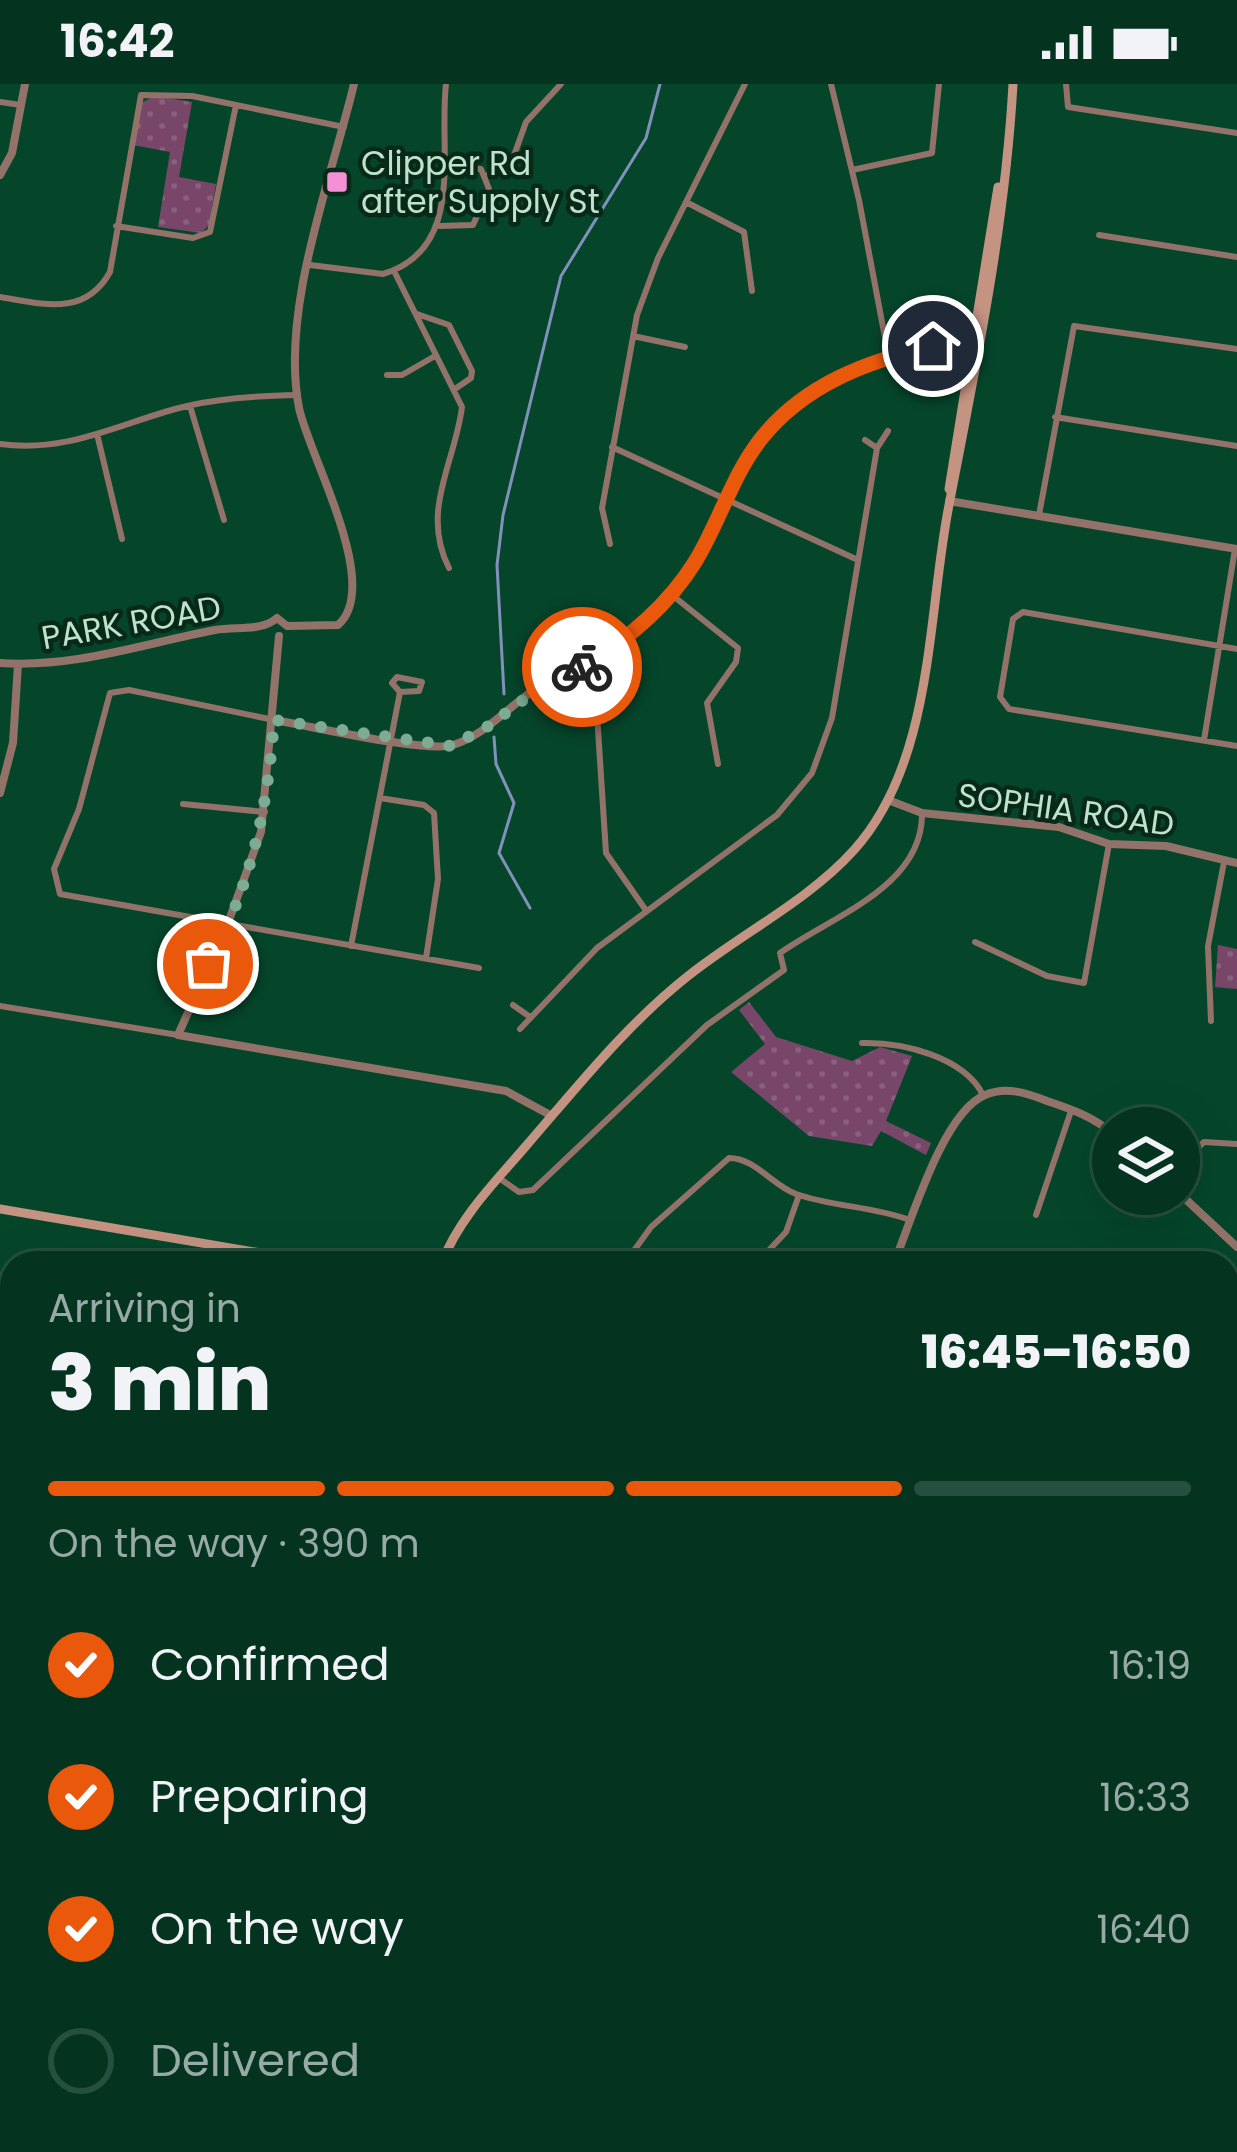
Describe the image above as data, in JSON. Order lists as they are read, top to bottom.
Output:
{
  "streets": {
    "street": ["PARK ROAD", "SOPHIA ROAD"]
  },
  "places": {
    "transit": ["Clipper Rd after Supply St"]
  },
  "page": {
    "status": "16:42",
    "heading": ["3 min", "Arriving in", "16:45–16:50"],
    "bar": "On the way · 390 m",
    "list": [
      ["Confirmed", "16:19"],
      ["Preparing", "16:33"],
      ["On the way", "16:40"],
      "Delivered"
    ]
  }
}
